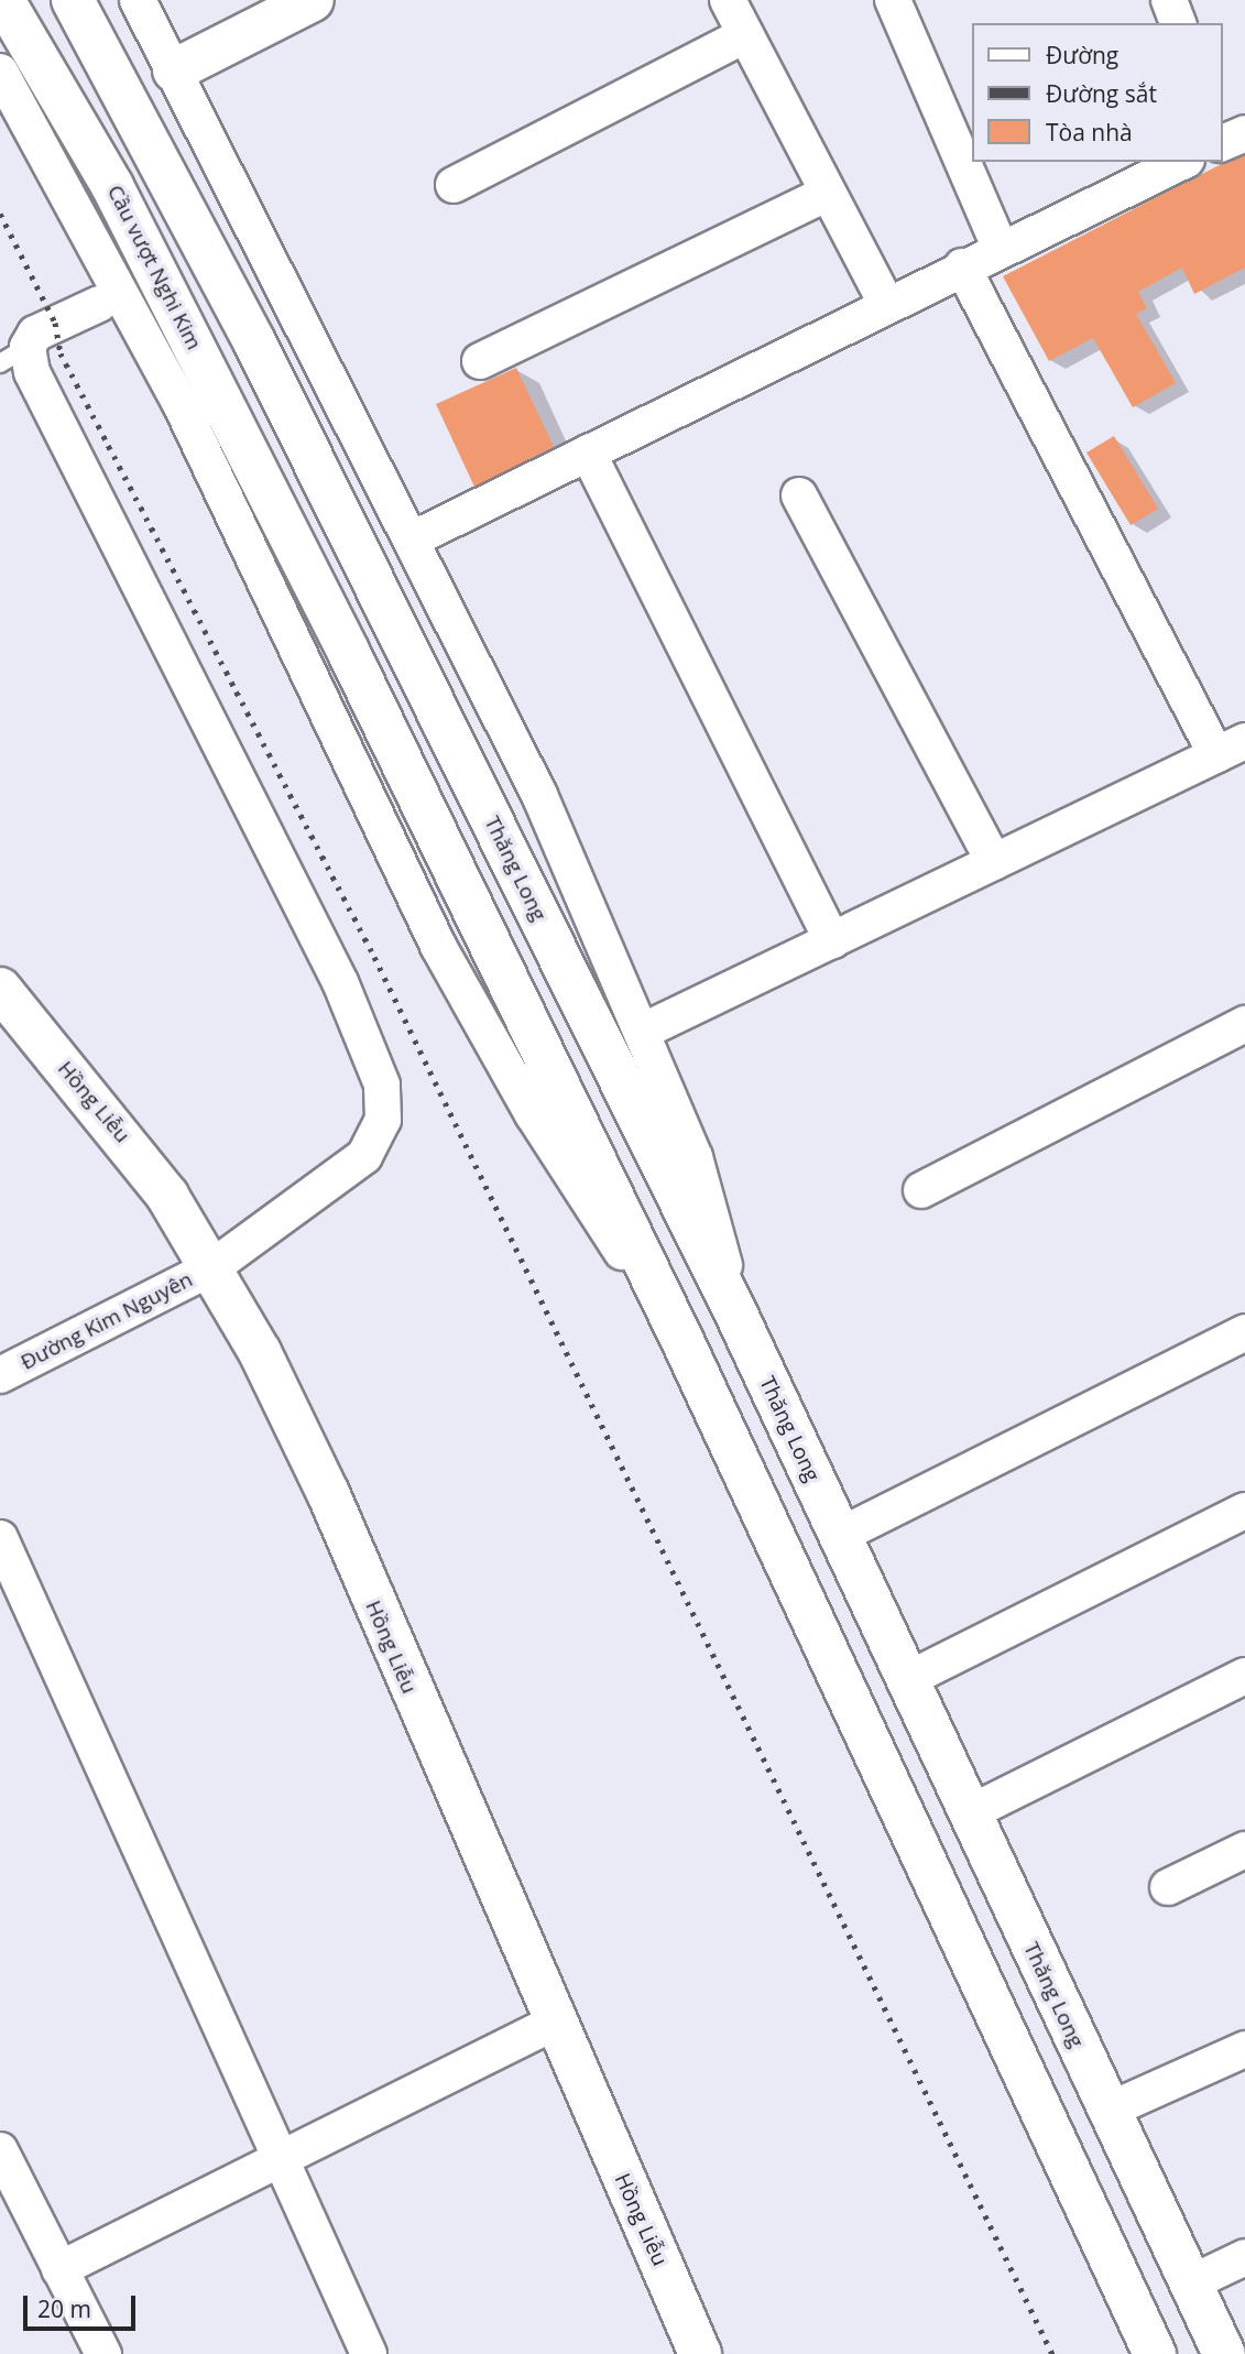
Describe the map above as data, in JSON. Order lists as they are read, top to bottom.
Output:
{
  "streets": {
    "main road": ["Cầu vượt Nghi Kim", "Thăng Long", "Hồng Liễu"],
    "street": ["Đường Kim Nguyên"]
  },
  "crossings": [
    ["Hồng Liễu", "Đường Kim Nguyên"]
  ],
  "legend": ["Đường", "Đường sắt", "Tòa nhà"],
  "scale_bar": "20 m"
}
